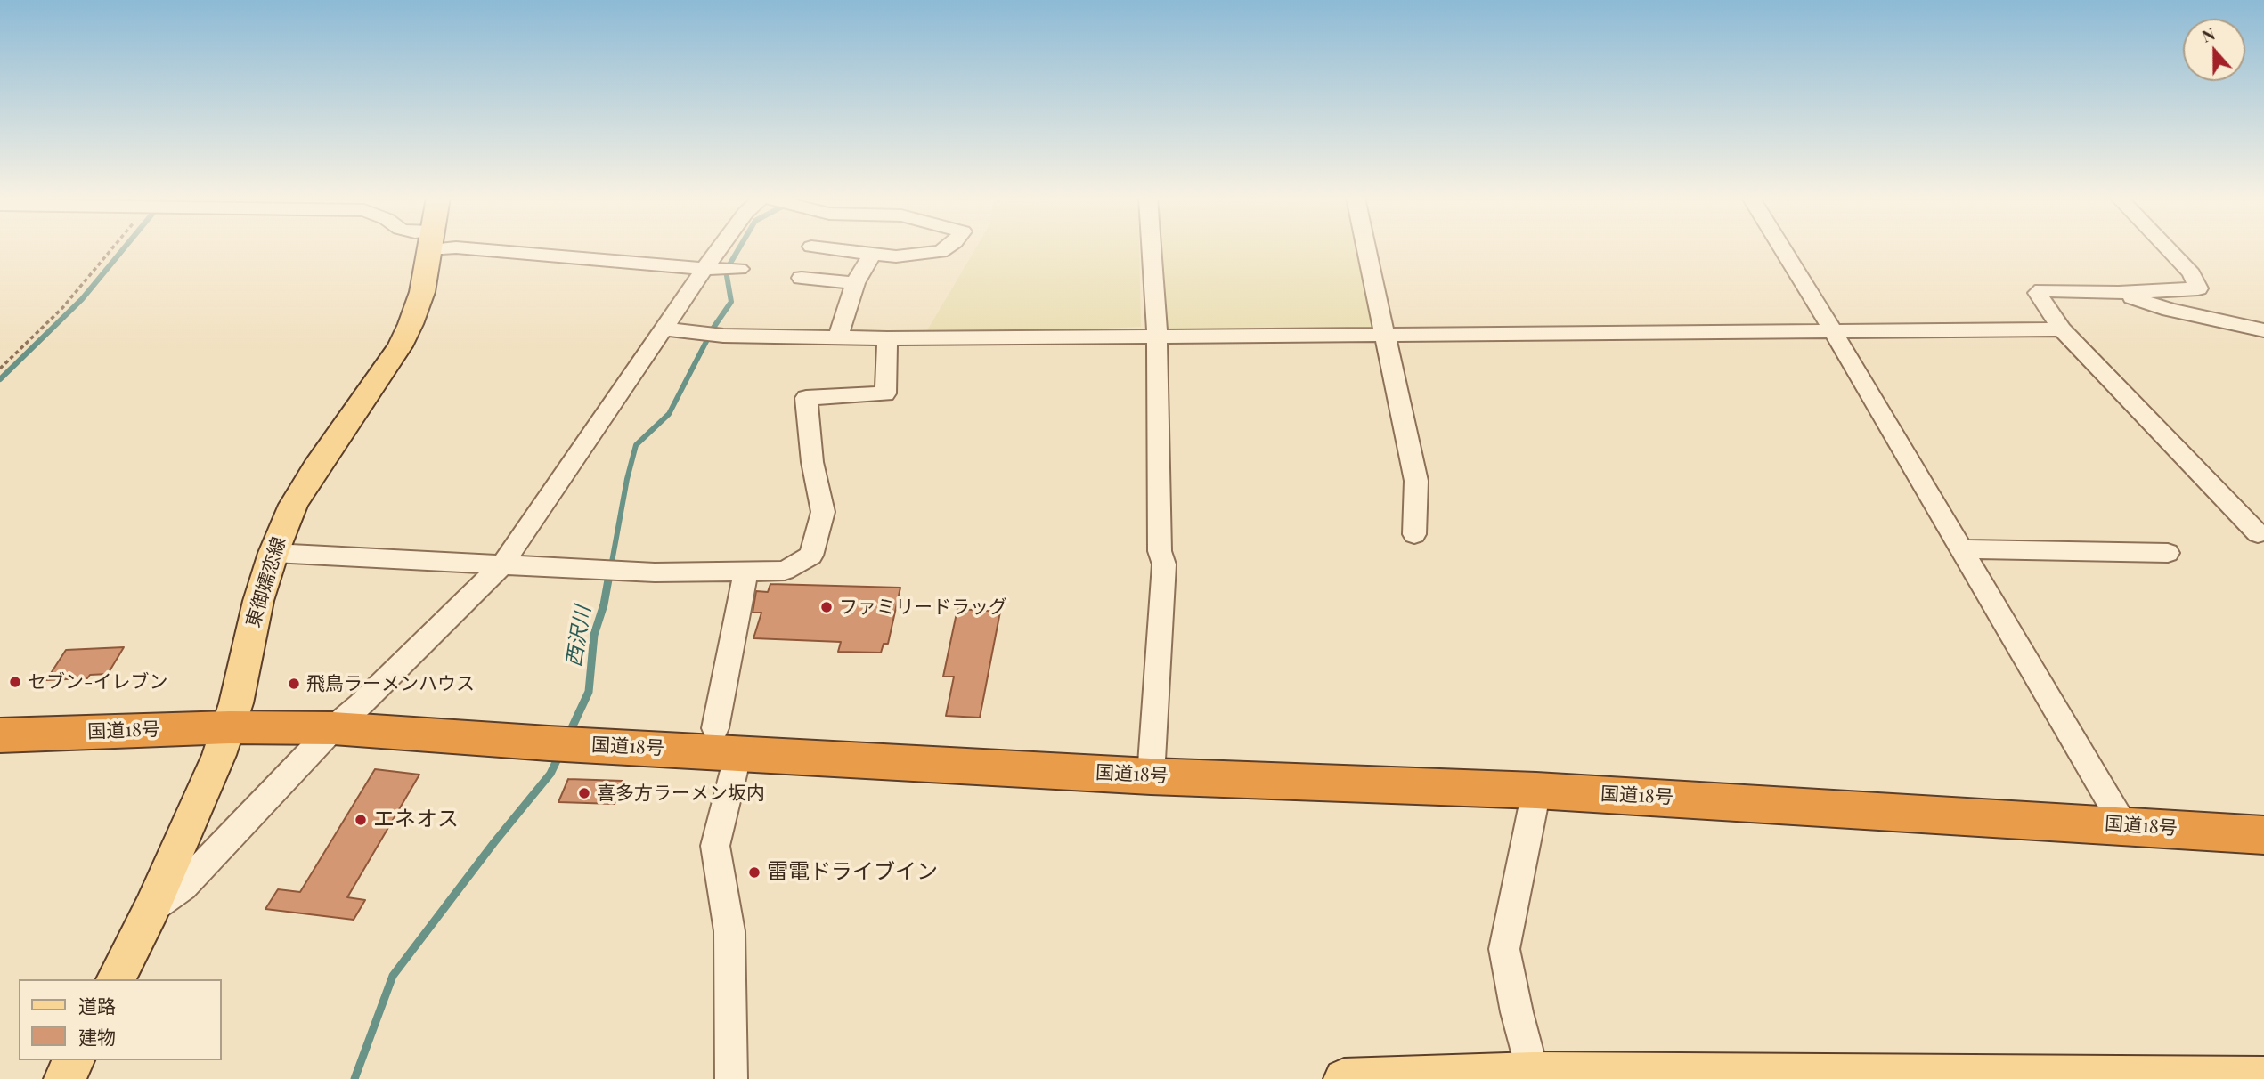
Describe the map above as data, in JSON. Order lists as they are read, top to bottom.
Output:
{
  "streets": {
    "highway": ["国道18号"],
    "main road": ["東御嬬恋線"]
  },
  "crossings": [
    ["東御嬬恋線", "国道18号"]
  ],
  "water": ["西沢川"],
  "places": [
    "ファミリードラッグ",
    "セブン-イレブン",
    "飛鳥ラーメンハウス",
    "喜多方ラーメン坂内",
    "エネオス",
    "雷電ドライブイン"
  ],
  "legend": ["道路", "建物"],
  "north": "top"
}
